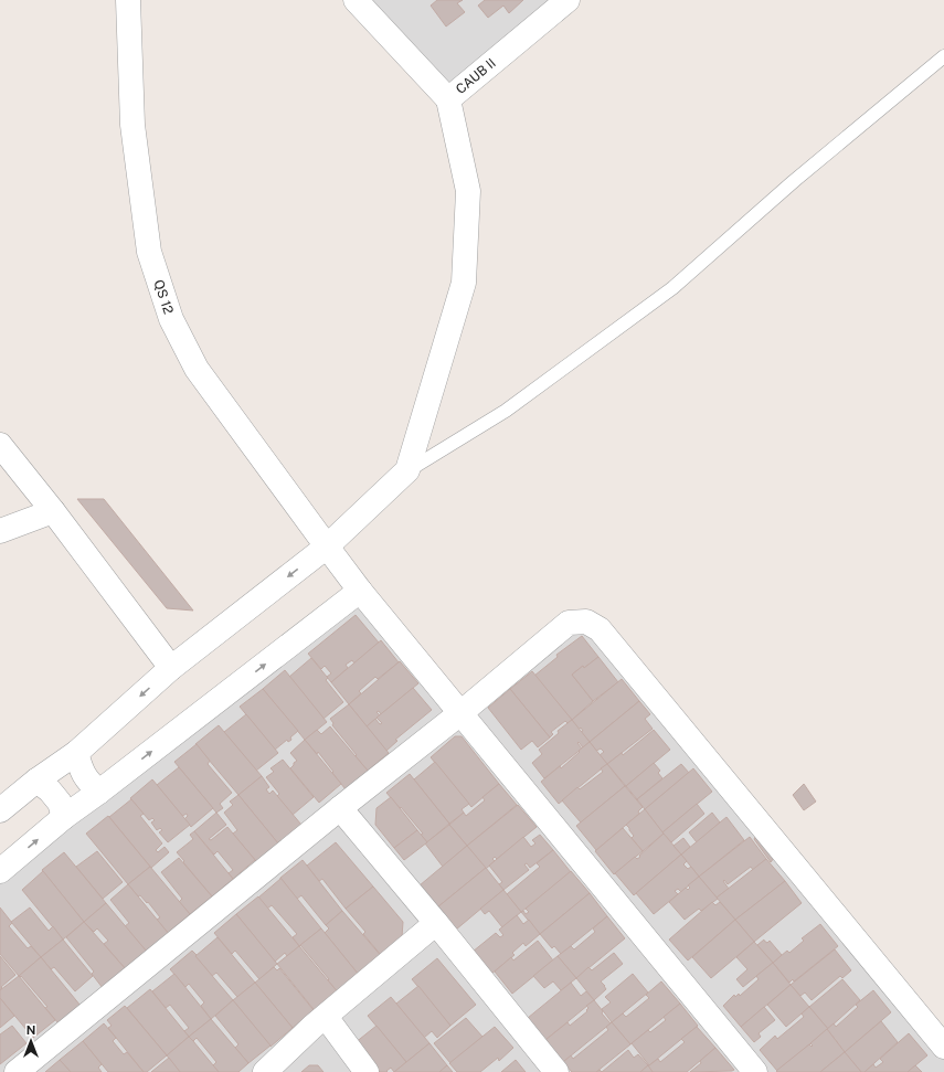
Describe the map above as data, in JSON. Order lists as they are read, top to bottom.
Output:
{
  "streets": {
    "street": ["CAUB II", "QS 12"]
  },
  "north": "top"
}
